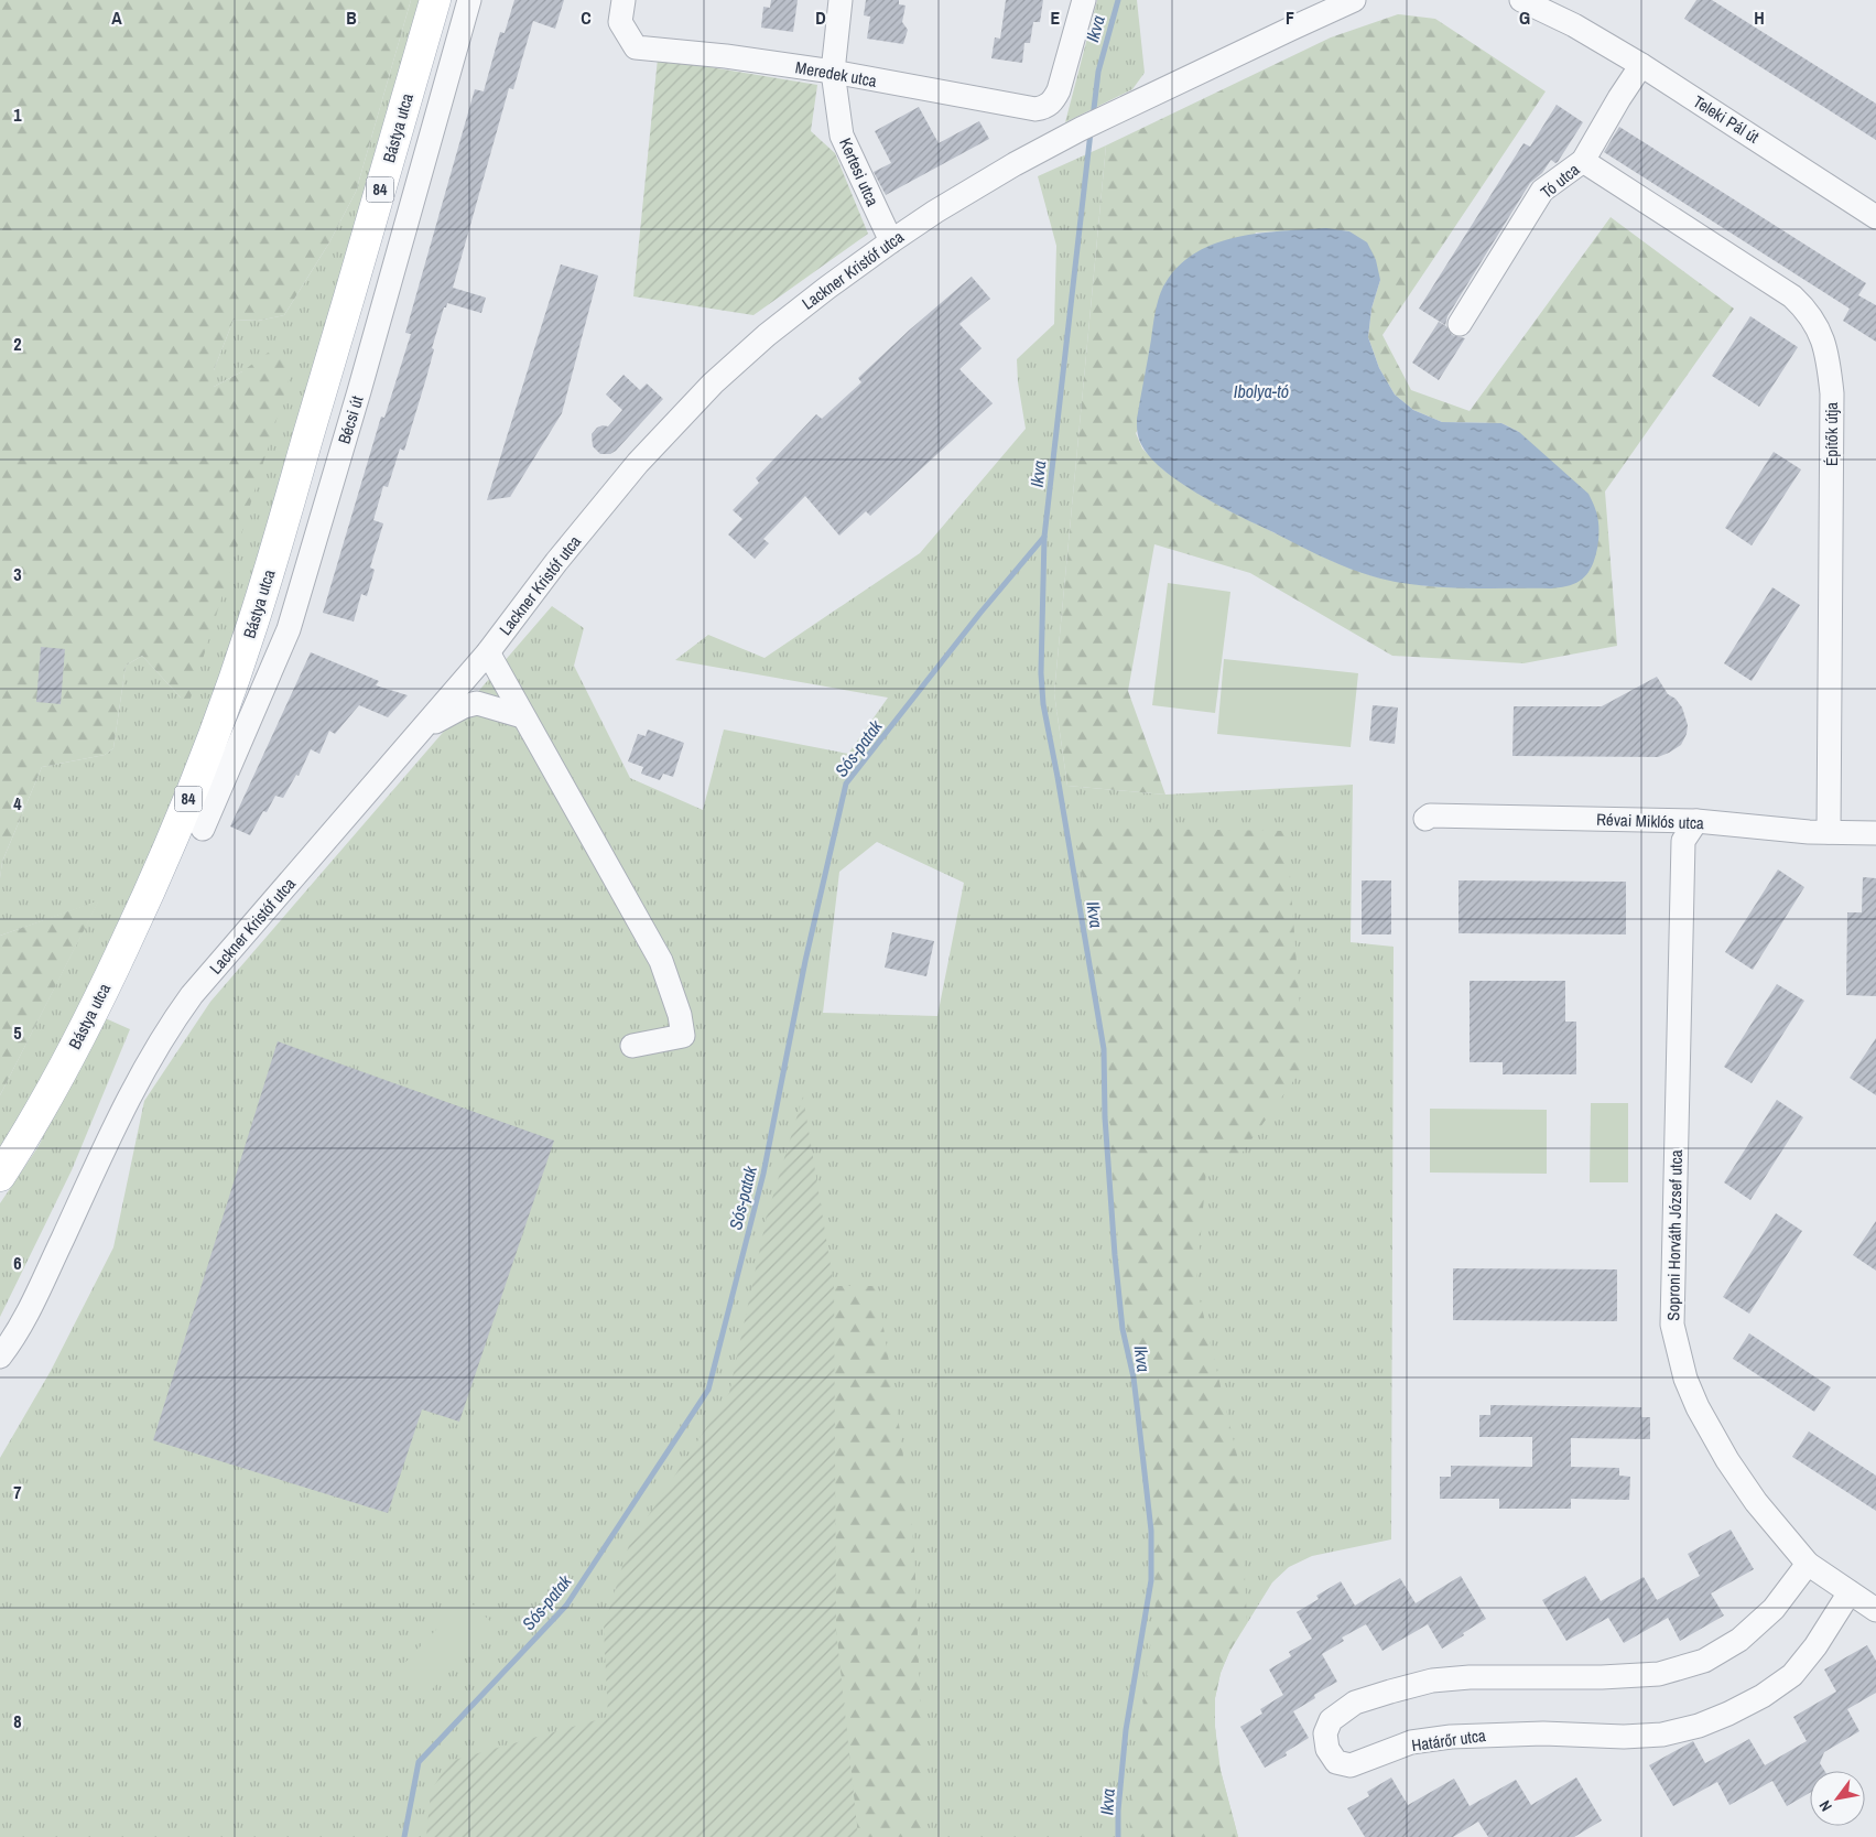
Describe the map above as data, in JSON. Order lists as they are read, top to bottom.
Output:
{
  "streets": {
    "main road": ["Bástya utca", "84"],
    "street": [
      "Meredek utca",
      "Teleki Pál út",
      "Kertesi utca",
      "Tó utca",
      "Lackner Kristóf utca",
      "Bécsi út",
      "Építők útja",
      "Révai Miklós utca",
      "Soproni Horváth József utca",
      "Határőr utca"
    ]
  },
  "crossings": [
    ["Meredek utca", "Kertesi utca"],
    ["Teleki Pál út", "Tó utca"],
    ["Kertesi utca", "Lackner Kristóf utca"],
    ["Tó utca", "Építők útja"],
    ["Építők útja", "Révai Miklós utca"],
    ["Révai Miklós utca", "Soproni Horváth József utca"],
    ["Soproni Horváth József utca", "Határőr utca"]
  ],
  "water": ["Ikva", "Ibolya-tó", "Sós-patak"],
  "north": "bottom left",
  "grid": {
    "columns": [
      "A",
      "B",
      "C",
      "D",
      "E",
      "F",
      "G",
      "H"
    ],
    "rows": [
      "1",
      "2",
      "3",
      "4",
      "5",
      "6",
      "7",
      "8"
    ]
  }
}
